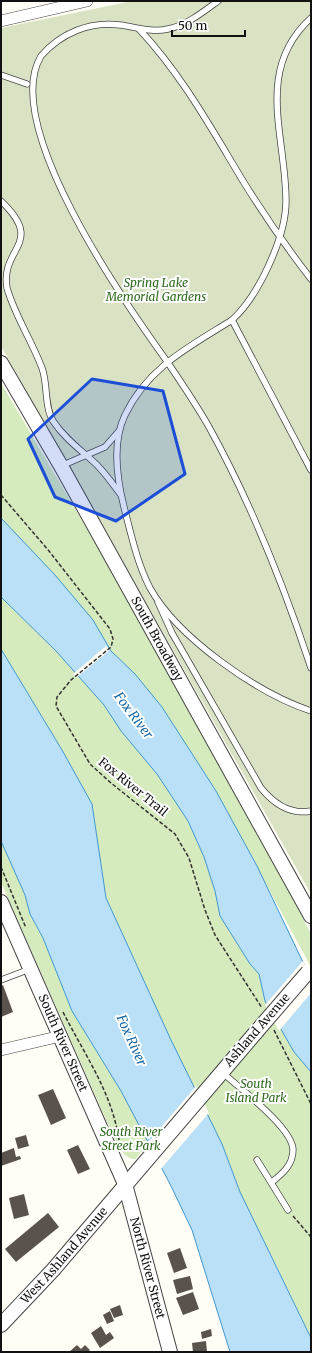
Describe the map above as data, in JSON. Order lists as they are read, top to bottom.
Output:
{
  "streets": {
    "street": [
      "South Broadway",
      "Ashland Avenue",
      "South River Street",
      "West Ashland Avenue",
      "North River Street"
    ],
    "path": ["Fox River Trail"]
  },
  "crossings": [
    ["Ashland Avenue", "South River Street"],
    ["Ashland Avenue", "West Ashland Avenue"],
    ["Ashland Avenue", "North River Street"],
    ["South River Street", "West Ashland Avenue"],
    ["South River Street", "North River Street"],
    ["West Ashland Avenue", "North River Street"]
  ],
  "water": ["Fox River"],
  "parks": ["Spring Lake Memorial Gardens", "South Island Park", "South River Street Park"],
  "scale_bar": "50 m"
}
